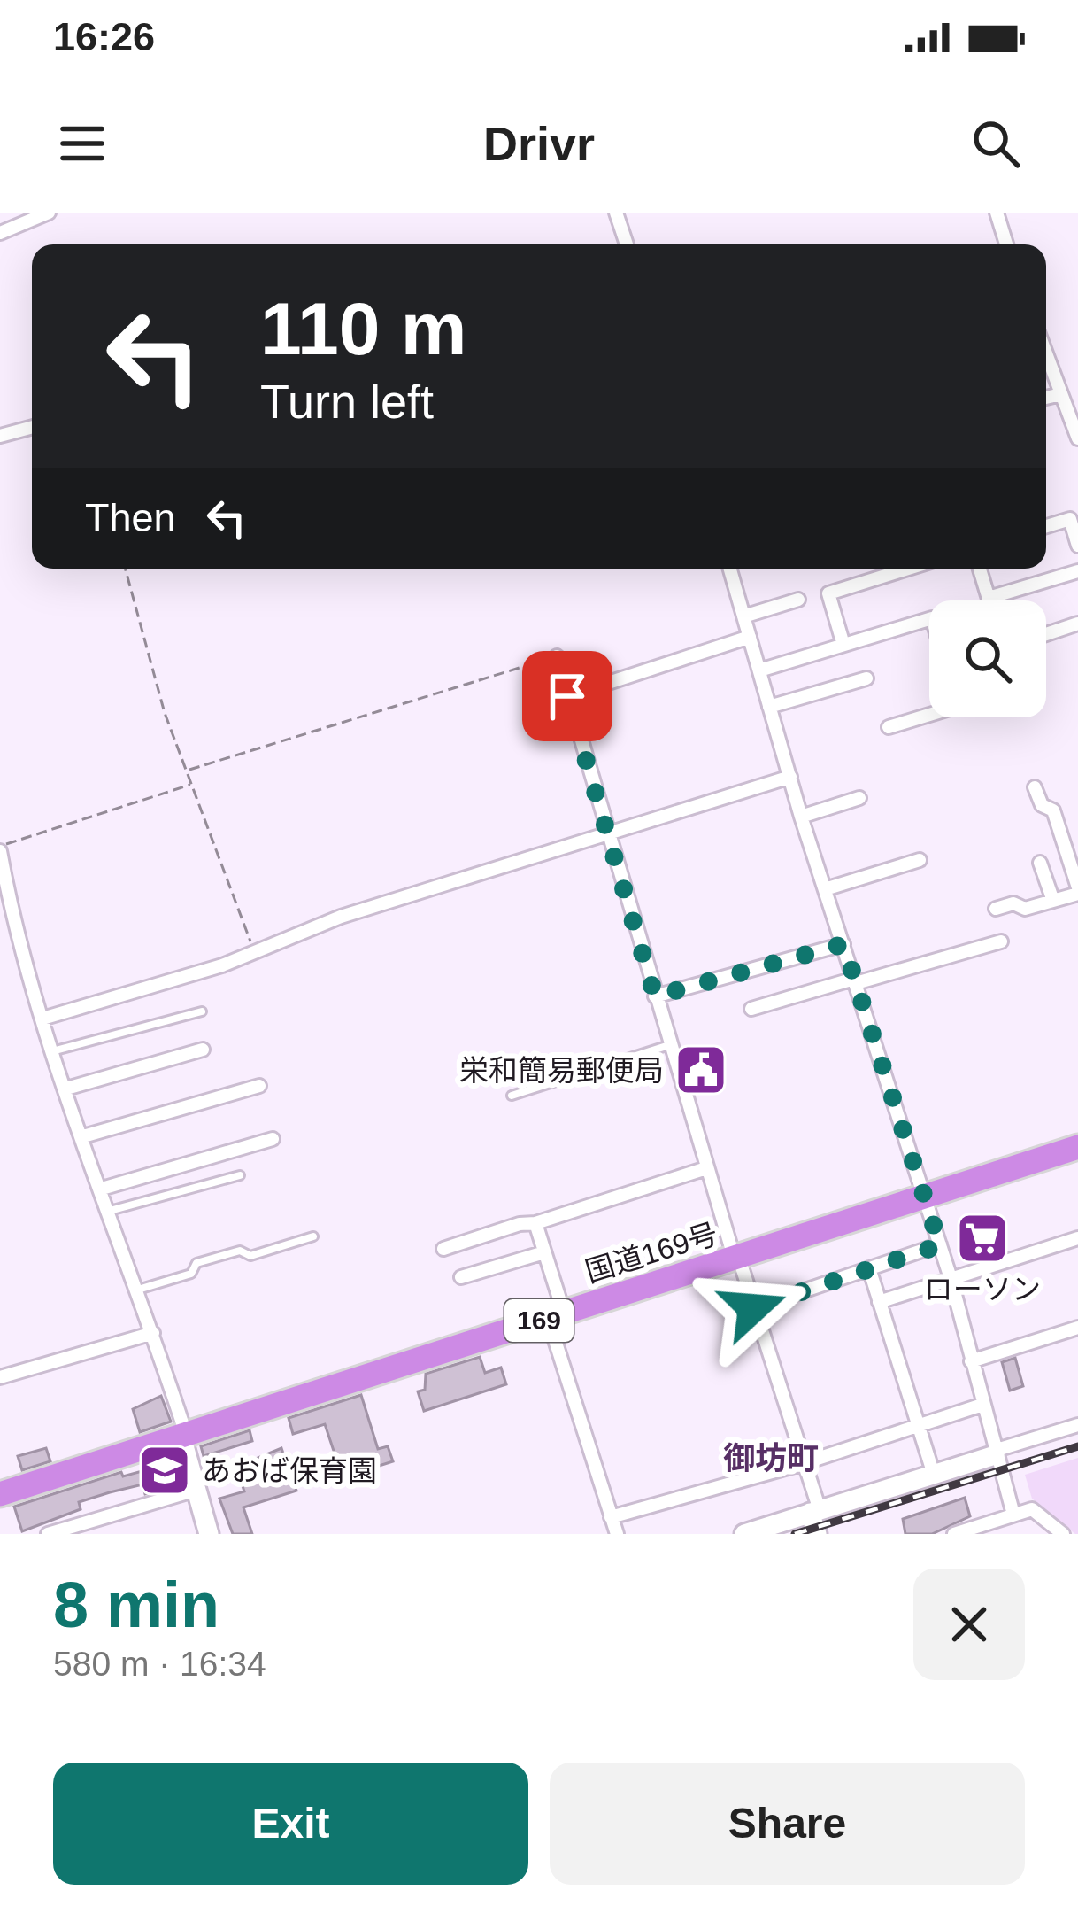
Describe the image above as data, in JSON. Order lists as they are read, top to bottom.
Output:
{
  "streets": {
    "highway": ["国道169号", "169"]
  },
  "districts": ["御坊町"],
  "places": {
    "public building": ["栄和簡易郵便局"],
    "supermarket": ["ローソン"],
    "school or university": ["あおば保育園"]
  },
  "page": {
    "status": "16:26",
    "header": "Drivr",
    "turn": ["110 m", "Turn left"],
    "then": "Then",
    "heading": ["8 min", "580 m · 16:34"],
    "buttons": ["Exit", "Share"]
  }
}
